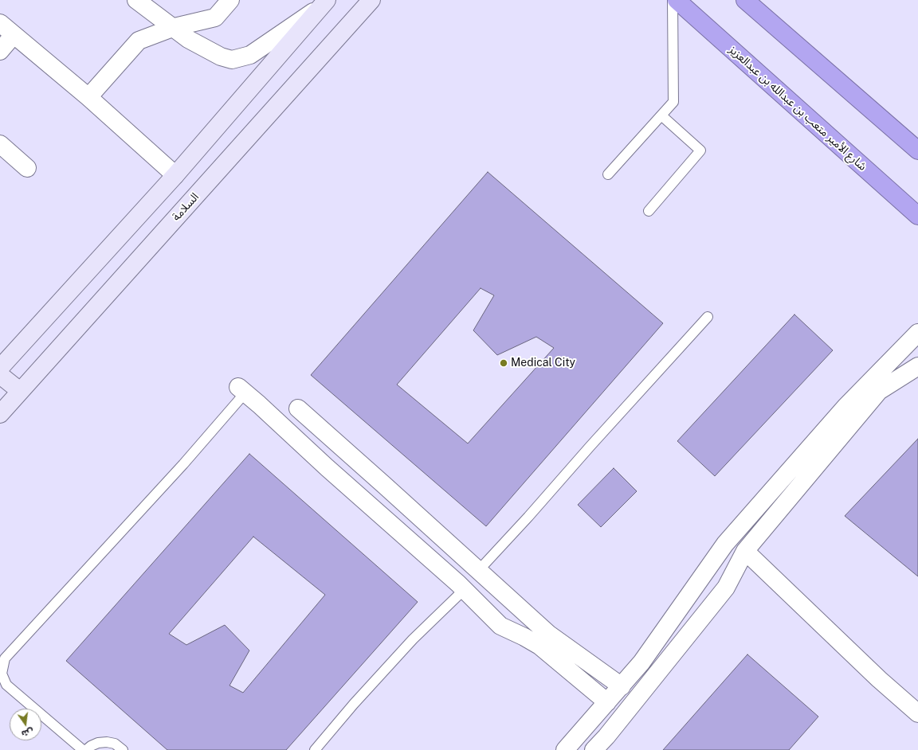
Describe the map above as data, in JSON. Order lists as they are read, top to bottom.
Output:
{
  "streets": {
    "highway": ["شارع الأمير متعب بن عبدالله بن عبدالعزيز"],
    "street": ["السلامة"]
  },
  "places": ["Medical City"],
  "north": "bottom"
}
